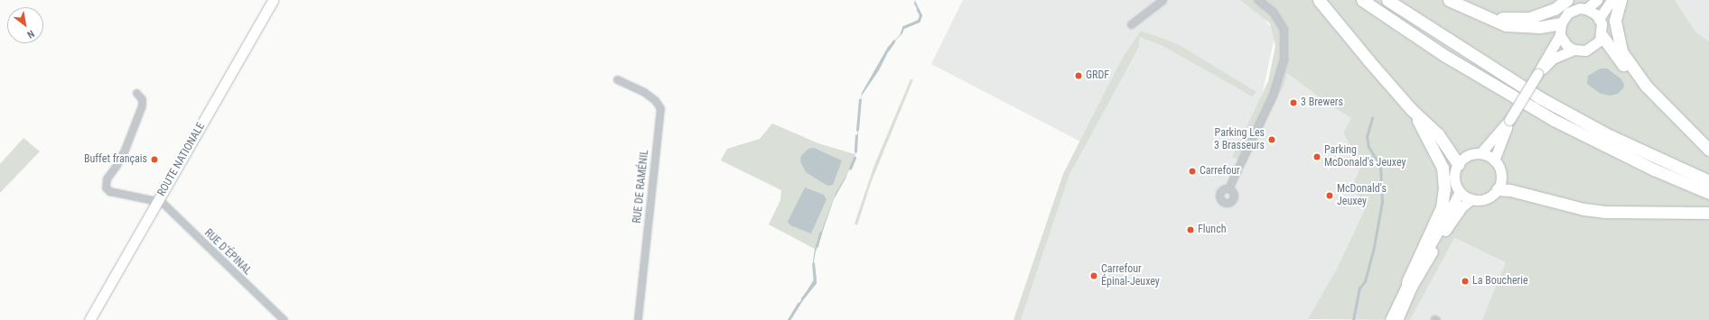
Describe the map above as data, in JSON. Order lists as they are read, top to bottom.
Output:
{
  "streets": {
    "main road": ["ROUTE NATIONALE"],
    "street": ["RUE DE RAMÉNIL", "RUE D’ÉPINAL"]
  },
  "crossings": [
    ["ROUTE NATIONALE", "RUE D’ÉPINAL"]
  ],
  "places": [
    "GRDF",
    "3 Brewers",
    "Parking Les 3 Brasseurs",
    "Parking McDonald's Jeuxey",
    "Buffet français",
    "Carrefour",
    "McDonald's Jeuxey",
    "Flunch",
    "Carrefour Épinal-Jeuxey",
    "La Boucherie"
  ],
  "north": "bottom right"
}
